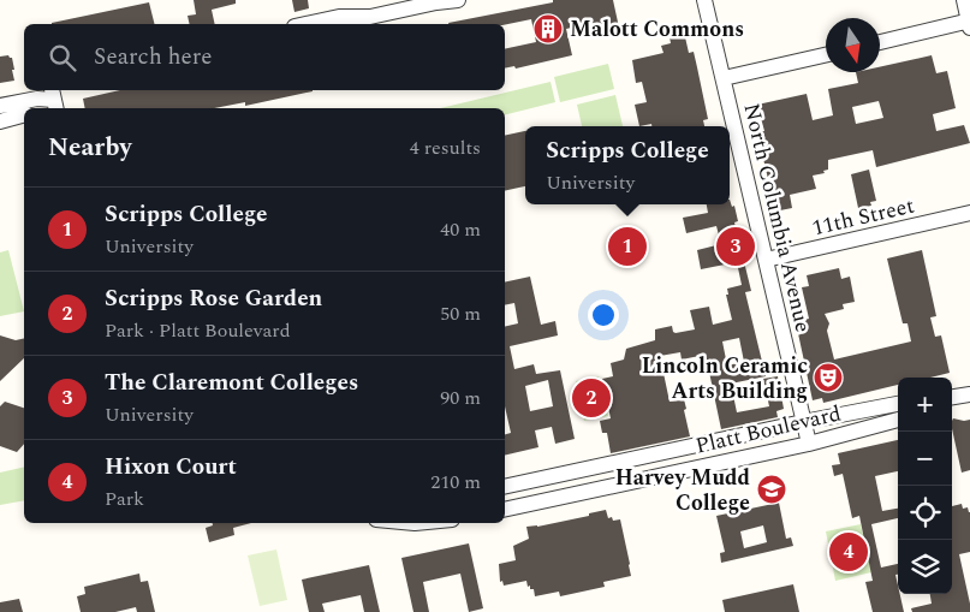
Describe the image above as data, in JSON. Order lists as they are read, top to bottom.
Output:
{
  "streets": {
    "street": ["11th Street", "North Columbia Avenue", "Platt Boulevard"]
  },
  "crossings": [
    ["11th Street", "North Columbia Avenue"],
    ["North Columbia Avenue", "Platt Boulevard"]
  ],
  "places": {
    "building": ["Malott Commons"],
    "theatre": ["Lincoln Ceramic Arts Building"],
    "school or university": ["Harvey Mudd College"]
  },
  "north": "bottom",
  "page": {
    "search": "Search here",
    "heading": ["Nearby", "4 results"],
    "popup": ["Scripps College", "University"],
    "list": [
      {
        "mark": "1",
        "name": "Scripps College",
        "note": "University",
        "value": "40 m"
      },
      {
        "mark": "2",
        "name": "Scripps Rose Garden",
        "note": "Park · Platt Boulevard",
        "value": "50 m"
      },
      {
        "mark": "3",
        "name": "The Claremont Colleges",
        "note": "University",
        "value": "90 m"
      },
      {
        "mark": "4",
        "name": "Hixon Court",
        "note": "Park",
        "value": "210 m"
      }
    ],
    "pins": [
      "1",
      "3",
      "2",
      "4"
    ],
    "map_buttons": ["+", "−"]
  }
}
